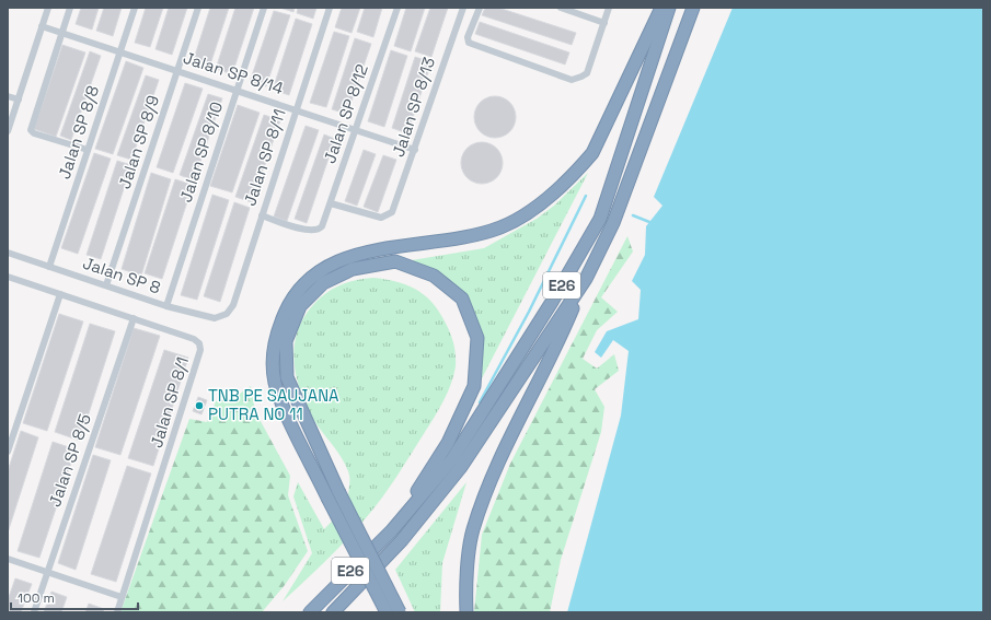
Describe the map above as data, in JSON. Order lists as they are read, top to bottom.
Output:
{
  "streets": {
    "highway": ["E26"],
    "street": [
      "Jalan SP 8/14",
      "Jalan SP 8/13",
      "Jalan SP 8/12",
      "Jalan SP 8/8",
      "Jalan SP 8/9",
      "Jalan SP 8/10",
      "Jalan SP 8/11",
      "Jalan SP 8",
      "Jalan SP 8/1",
      "Jalan SP 8/5"
    ]
  },
  "crossings": [
    ["Jalan SP 8/14", "Jalan SP 8/13"],
    ["Jalan SP 8/14", "Jalan SP 8/12"],
    ["Jalan SP 8/14", "Jalan SP 8/8"],
    ["Jalan SP 8/14", "Jalan SP 8/9"],
    ["Jalan SP 8/14", "Jalan SP 8/10"],
    ["Jalan SP 8/14", "Jalan SP 8/11"],
    ["Jalan SP 8/13", "Jalan SP 8/12"],
    ["Jalan SP 8/12", "Jalan SP 8/11"],
    ["Jalan SP 8/8", "Jalan SP 8"],
    ["Jalan SP 8/9", "Jalan SP 8"],
    ["Jalan SP 8/10", "Jalan SP 8"],
    ["Jalan SP 8/11", "Jalan SP 8"],
    ["Jalan SP 8/1", "Jalan SP 8/5"]
  ],
  "places": ["TNB PE SAUJANA PUTRA NO 11"],
  "scale_bar": "100 m"
}
